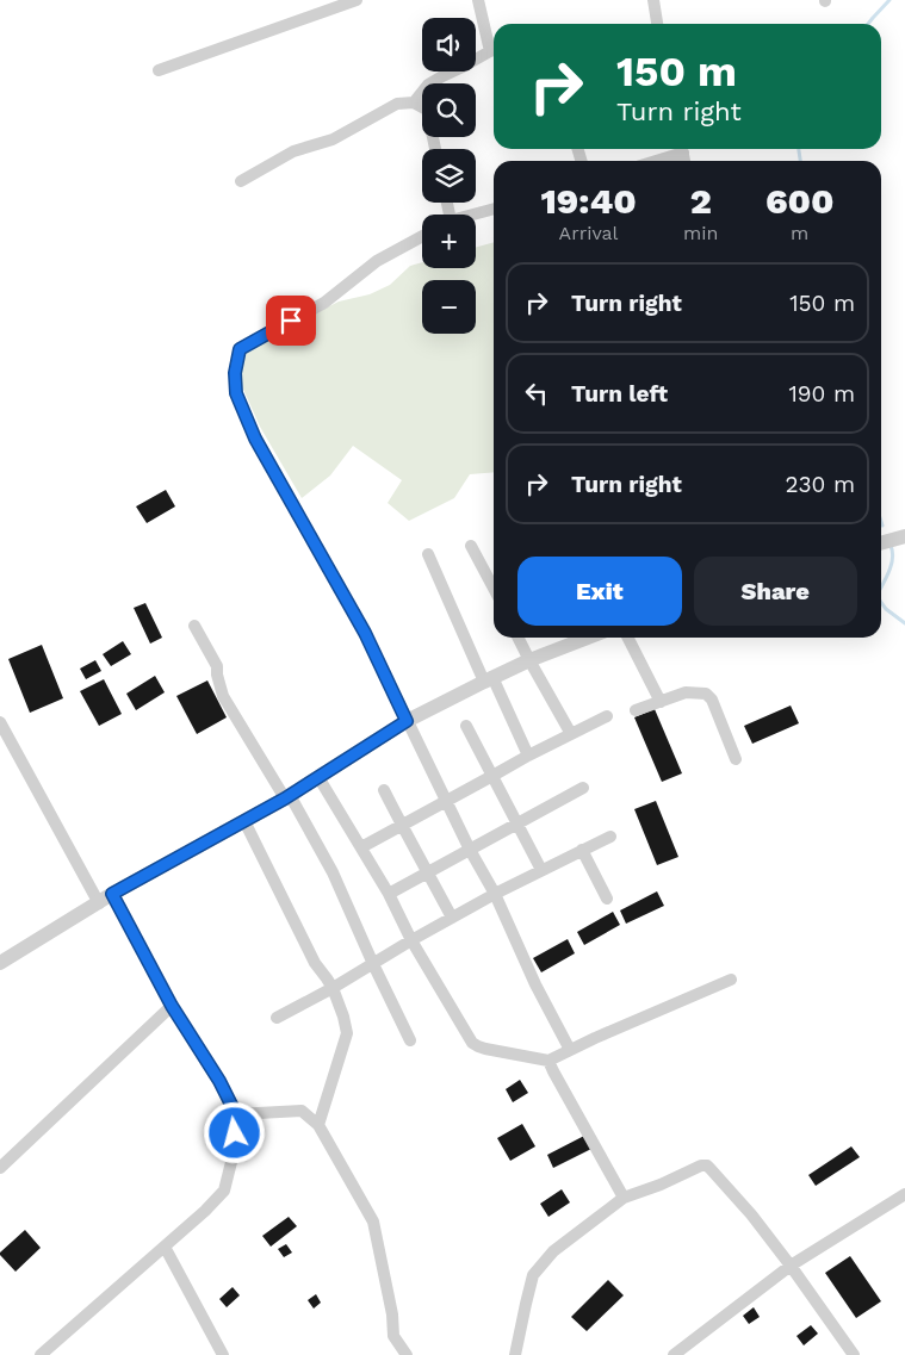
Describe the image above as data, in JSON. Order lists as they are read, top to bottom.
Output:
{
  "page": {
    "map_buttons": ["+", "−"],
    "turn": ["150 m", "Turn right"],
    "eta": [
      "19:40",
      "Arrival",
      "2",
      "min",
      "600",
      "m"
    ],
    "list": [
      {
        "name": "Turn right",
        "value": "150 m"
      },
      {
        "name": "Turn left",
        "value": "190 m"
      },
      {
        "name": "Turn right",
        "value": "230 m"
      }
    ],
    "buttons": ["Exit", "Share"]
  }
}
